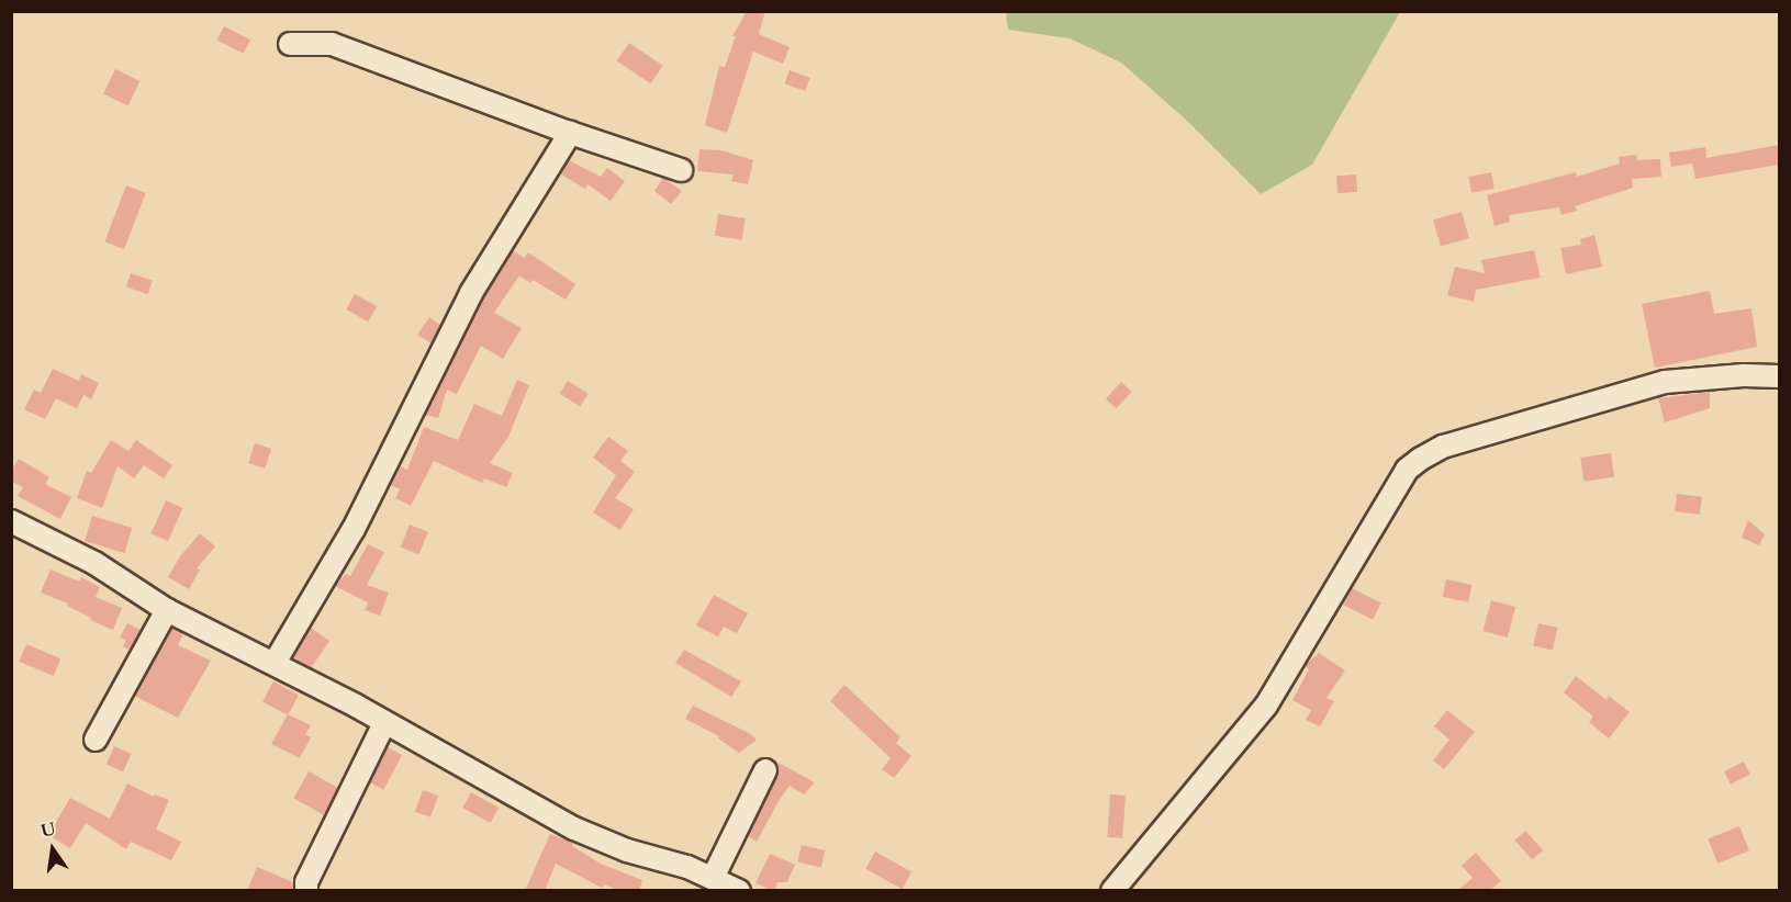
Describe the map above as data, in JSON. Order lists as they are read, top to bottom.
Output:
{
  "north": "top"
}
